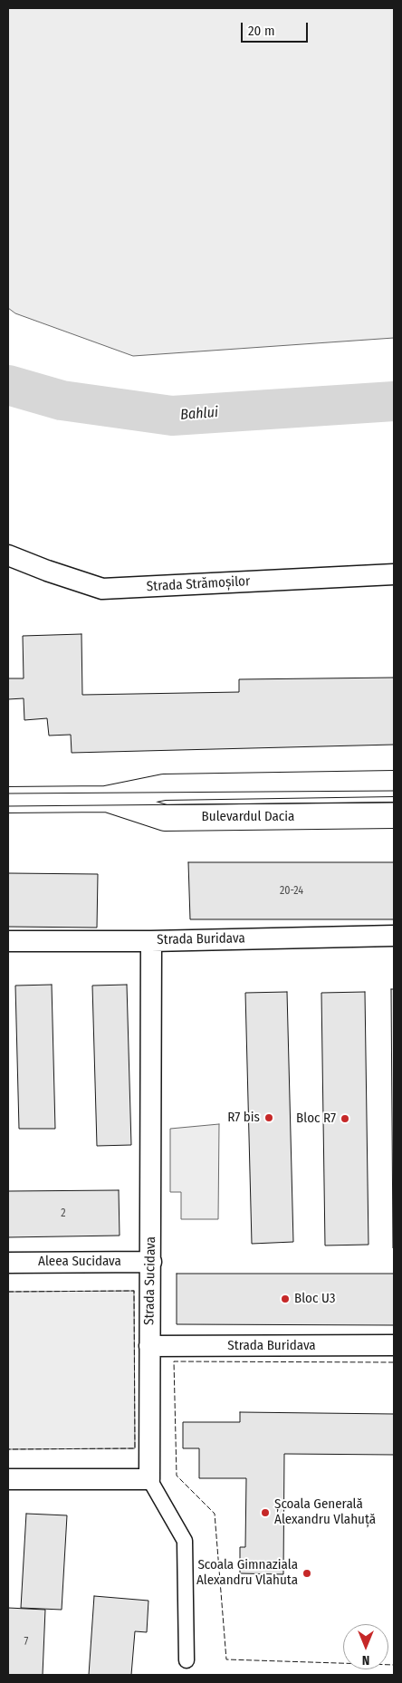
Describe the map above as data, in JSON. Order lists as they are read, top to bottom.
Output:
{
  "streets": {
    "street": [
      "Strada Strămoșilor",
      "Bulevardul Dacia",
      "Strada Buridava",
      "Aleea Sucidava",
      "Strada Sucidava"
    ]
  },
  "crossings": [
    ["Strada Buridava", "Strada Sucidava"],
    ["Aleea Sucidava", "Strada Sucidava"]
  ],
  "water": ["Bahlui"],
  "places": [
    "R7 bis",
    "Bloc R7",
    "Bloc U3",
    "Școala Generală Alexandru Vlahuță",
    "Scoala Gimnaziala Alexandru Vlahuta"
  ],
  "house_numbers": ["20-24", "2", "7"],
  "scale_bar": "20 m",
  "north": "bottom"
}
